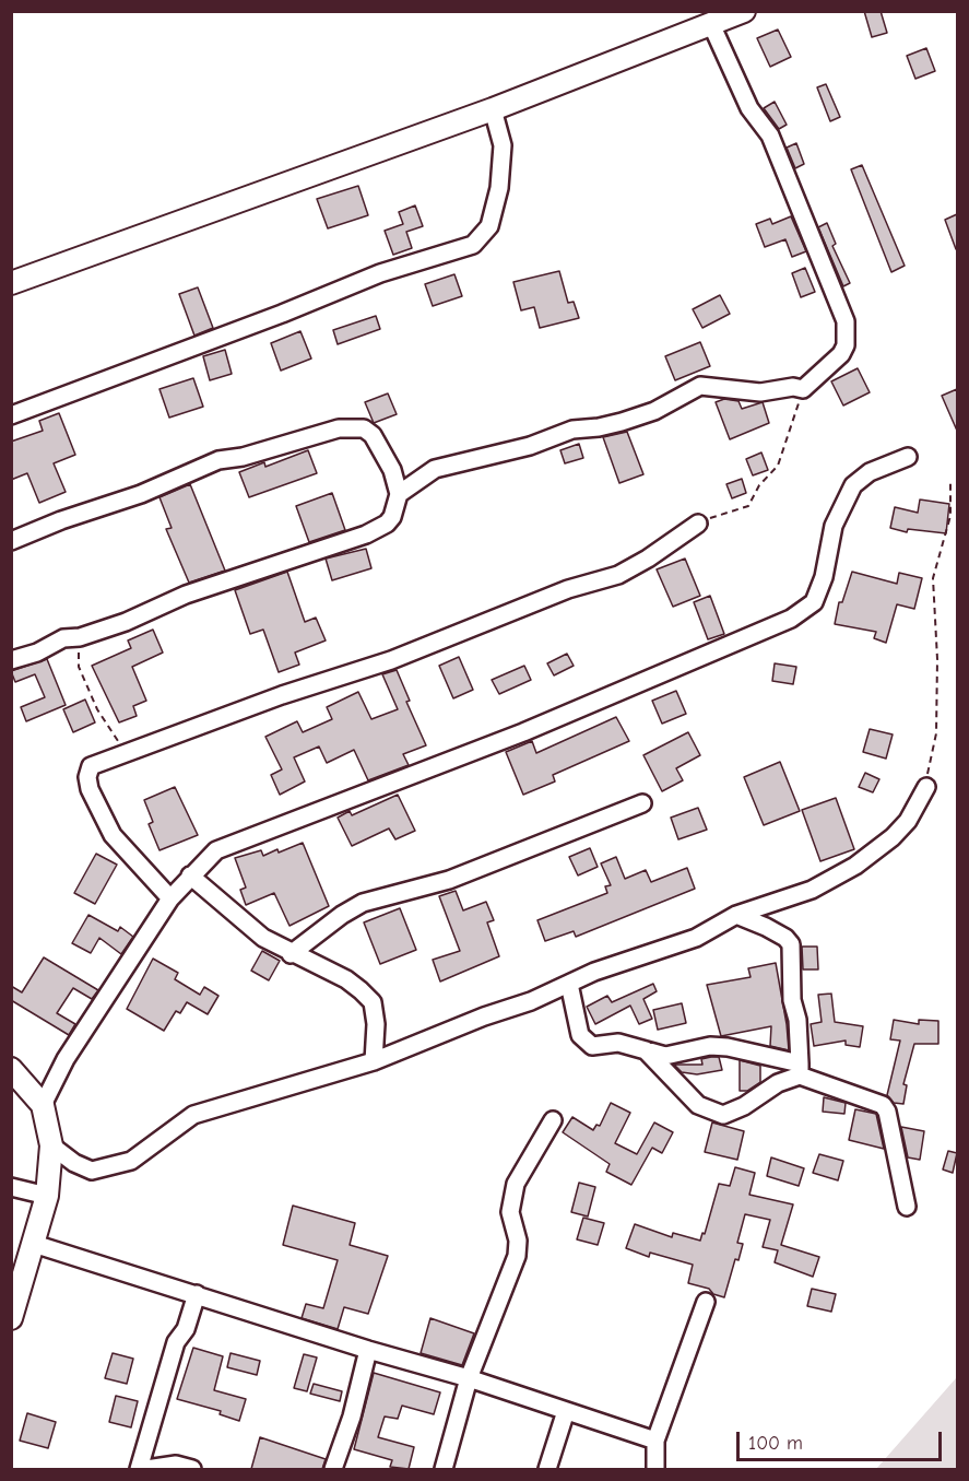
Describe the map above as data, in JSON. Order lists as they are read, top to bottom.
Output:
{
  "scale_bar": "100 m"
}
